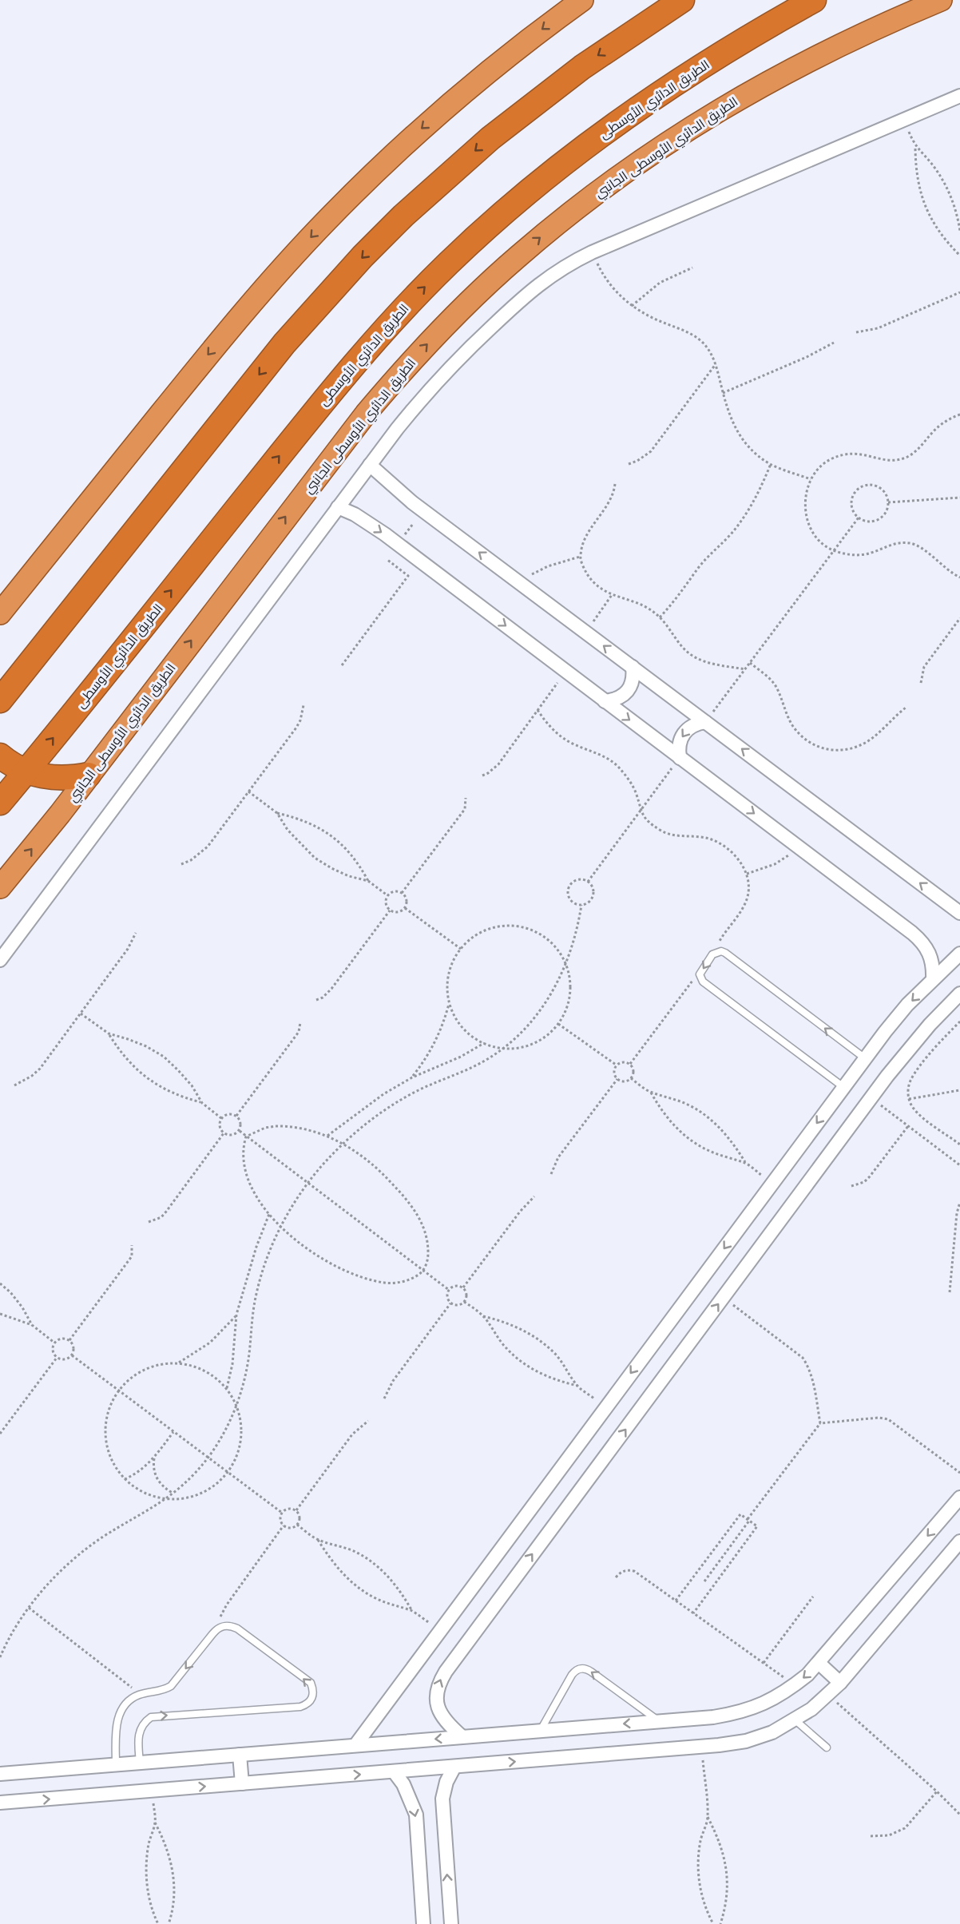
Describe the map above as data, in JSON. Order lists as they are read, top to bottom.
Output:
{
  "streets": {
    "highway": ["الطريق الدائري الأوسطى", "الطريق الدائري الأوسطى الجانبي"]
  }
}
